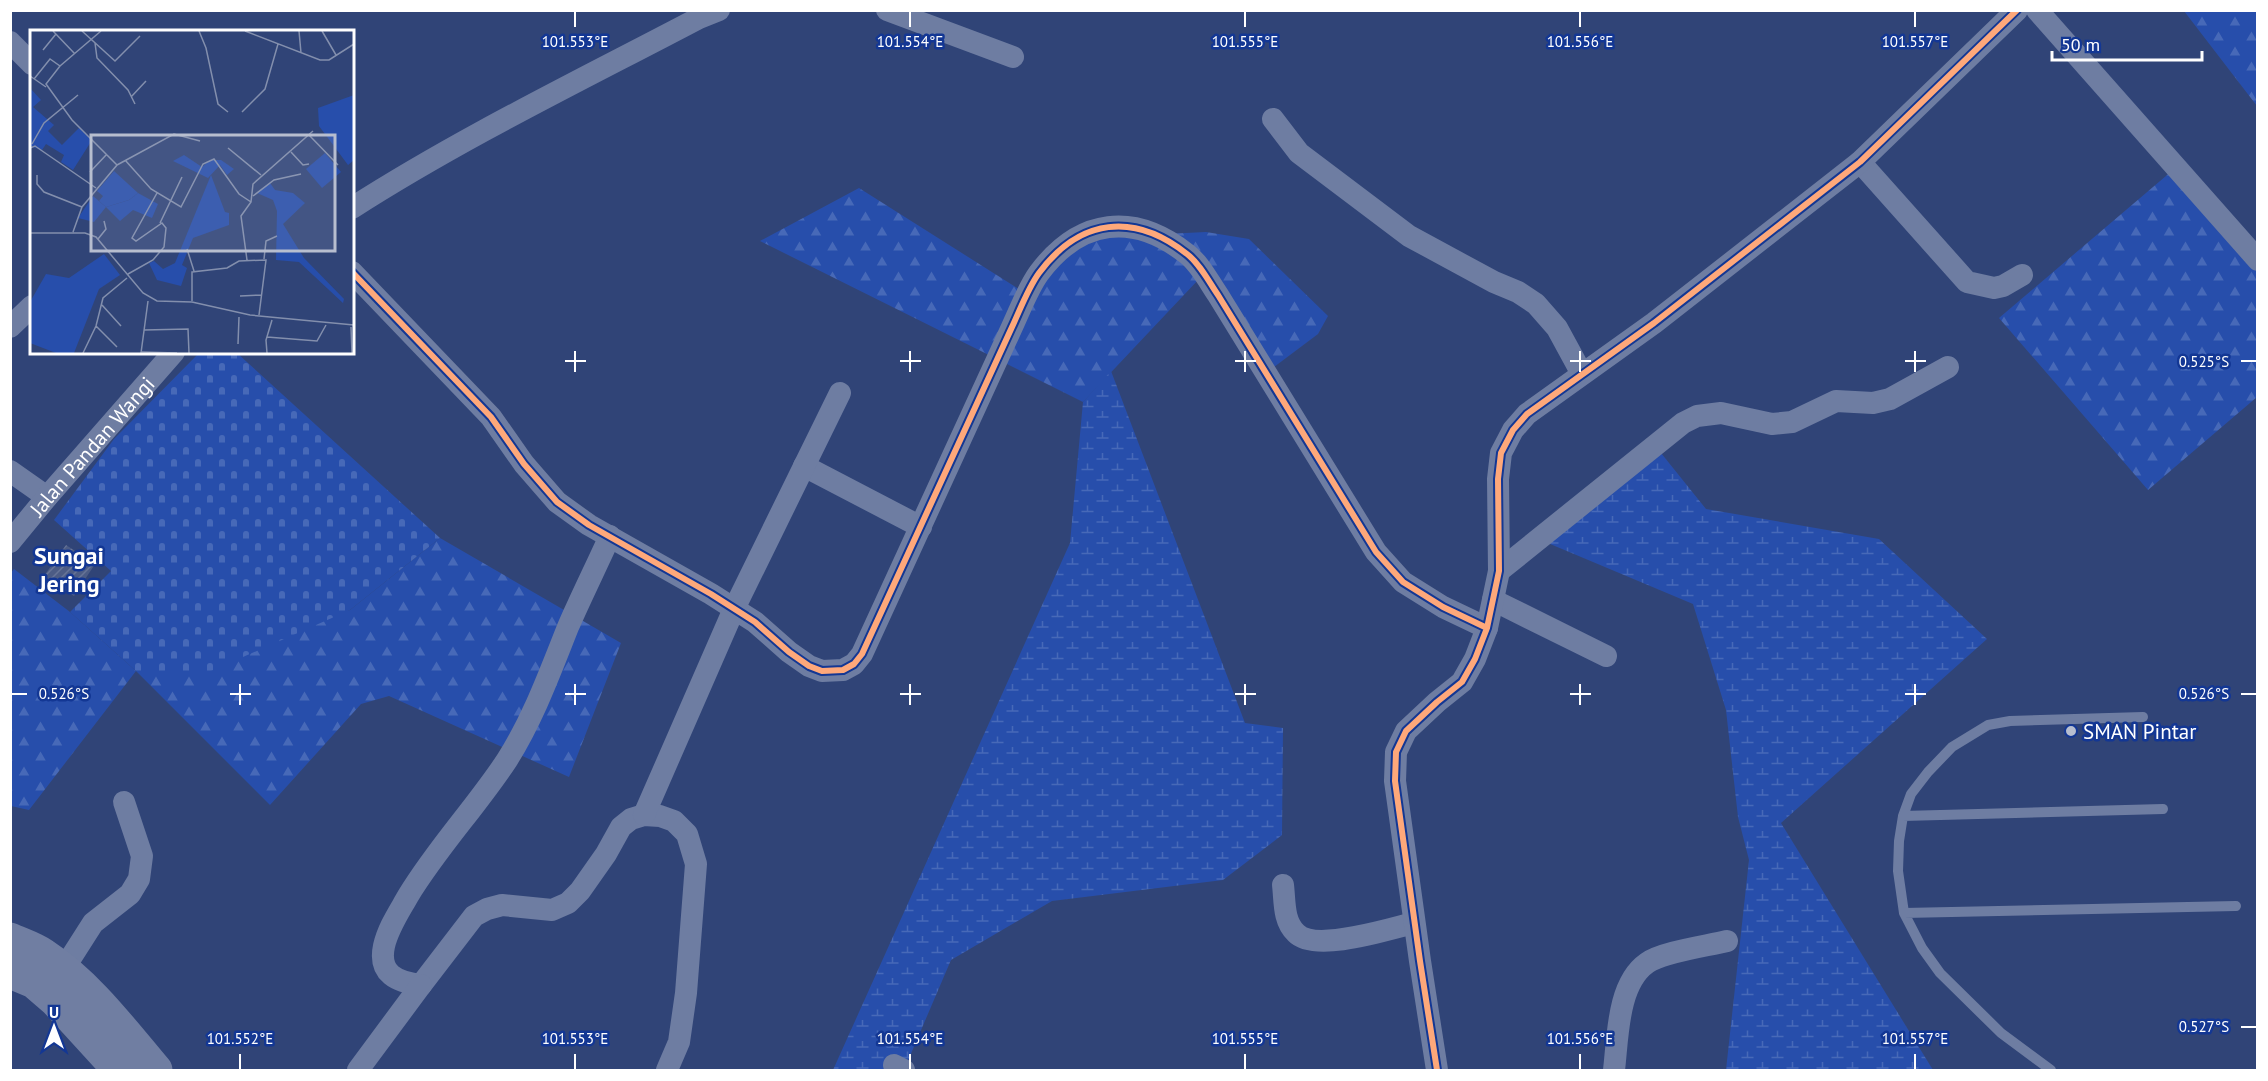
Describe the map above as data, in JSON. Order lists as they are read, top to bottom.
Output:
{
  "streets": {
    "street": ["Jalan Pandan Wangi"]
  },
  "districts": ["Sungai Jering"],
  "places": ["SMAN Pintar"],
  "scale_bar": "50 m",
  "north": "top",
  "coordinates": [
    "101.553°E",
    "101.554°E",
    "101.555°E",
    "101.556°E",
    "101.557°E",
    "0.525°S",
    "0.526°S",
    "0.527°S",
    "101.552°E"
  ]
}
